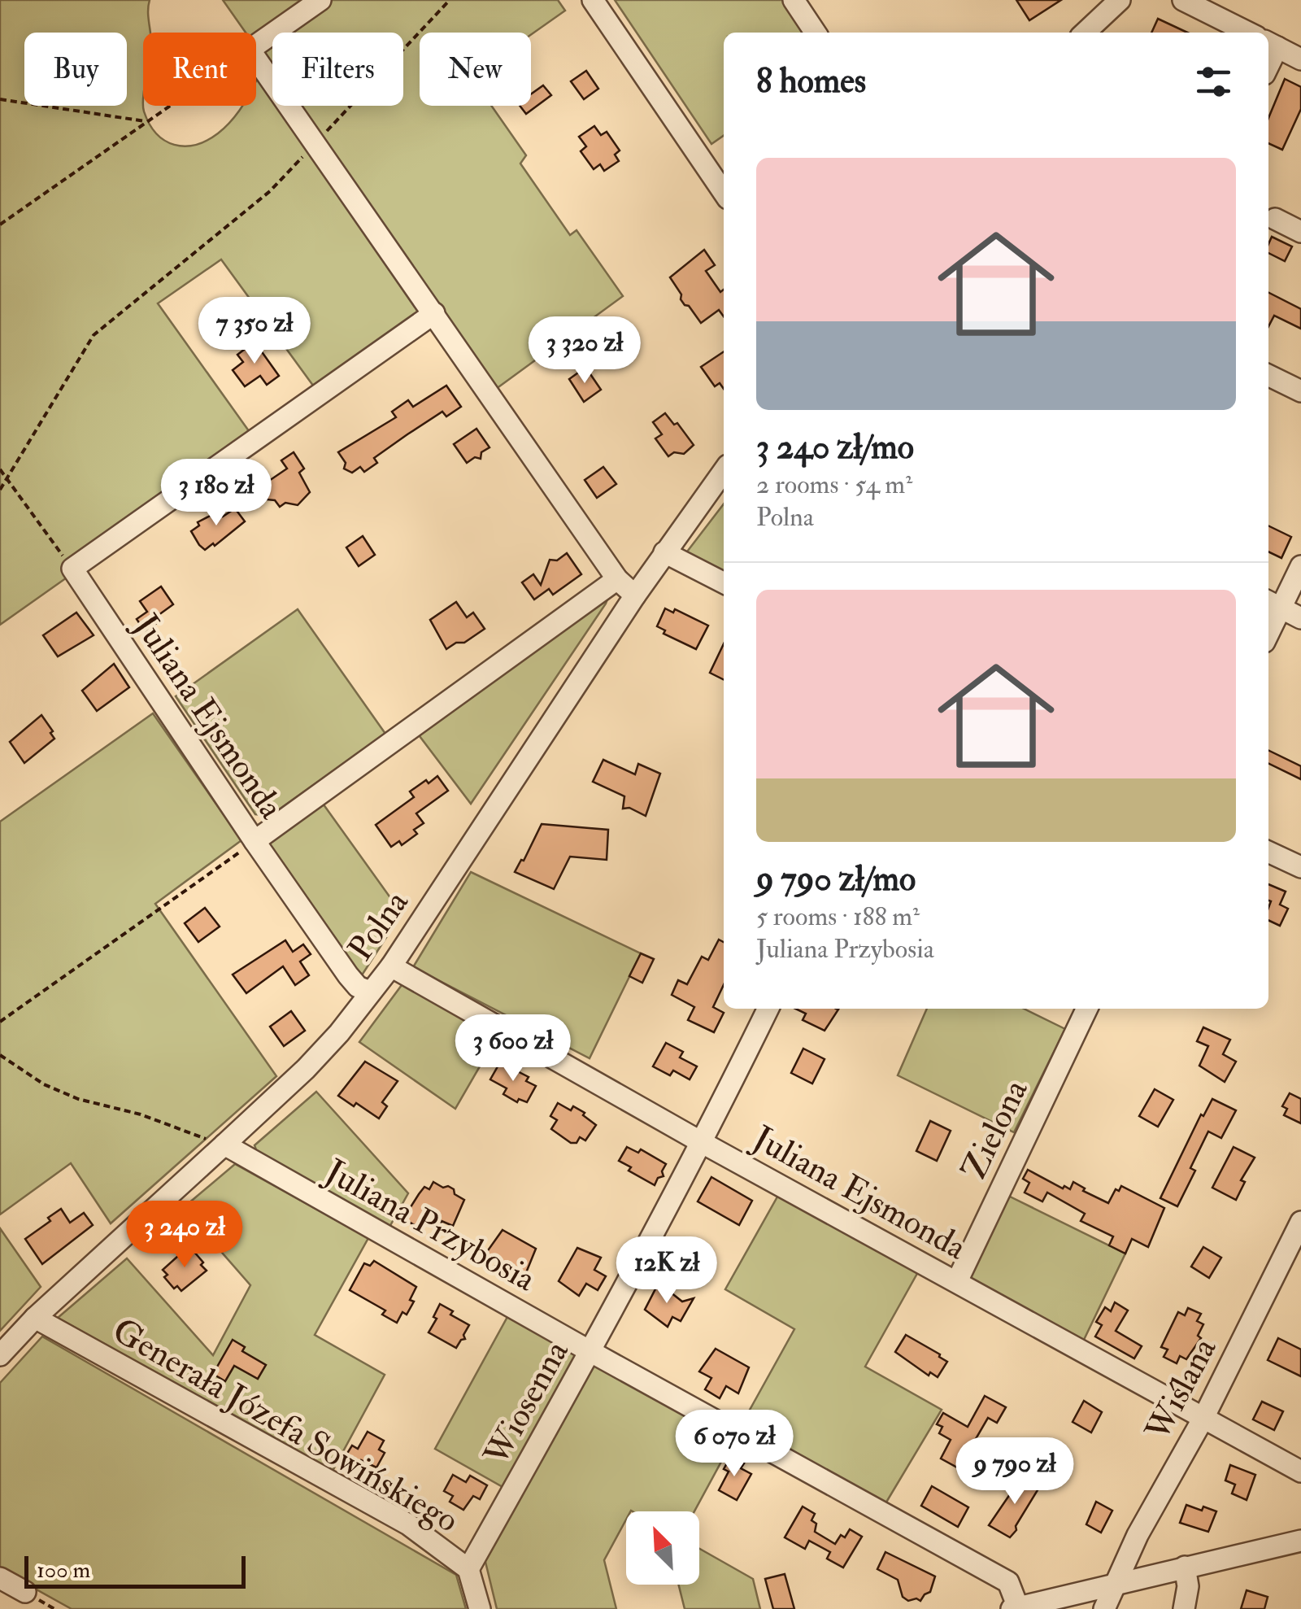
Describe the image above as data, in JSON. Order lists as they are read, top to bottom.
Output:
{
  "streets": {
    "street": [
      "Juliana Ejsmonda",
      "Polna",
      "Zielona",
      "Juliana Przybosia",
      "Wiślana",
      "Wiosenna",
      "Generała Józefa Sowińskiego"
    ]
  },
  "crossings": [
    ["Juliana Ejsmonda", "Polna"],
    ["Juliana Ejsmonda", "Zielona"],
    ["Juliana Ejsmonda", "Wiślana"],
    ["Juliana Ejsmonda", "Wiosenna"],
    ["Polna", "Juliana Przybosia"],
    ["Polna", "Generała Józefa Sowińskiego"],
    ["Juliana Przybosia", "Wiosenna"],
    ["Wiosenna", "Generała Józefa Sowińskiego"]
  ],
  "scale_bar": "100 m",
  "north": "top left",
  "page": {
    "chip": [
      "Buy",
      "Rent",
      "Filters",
      "New"
    ],
    "heading": "8 homes",
    "list": [
      {
        "name": "3 240 zł/mo",
        "note": "2 rooms · 54 m² · Polna"
      },
      {
        "name": "9 790 zł/mo",
        "note": "5 rooms · 188 m² · Juliana Przybosia"
      }
    ],
    "price": [
      "7 350 zł",
      "3 320 zł",
      "3 180 zł",
      "3 600 zł",
      "3 240 zł",
      "12K zł",
      "6 070 zł",
      "9 790 zł"
    ],
    "scale": "100 m"
  }
}
